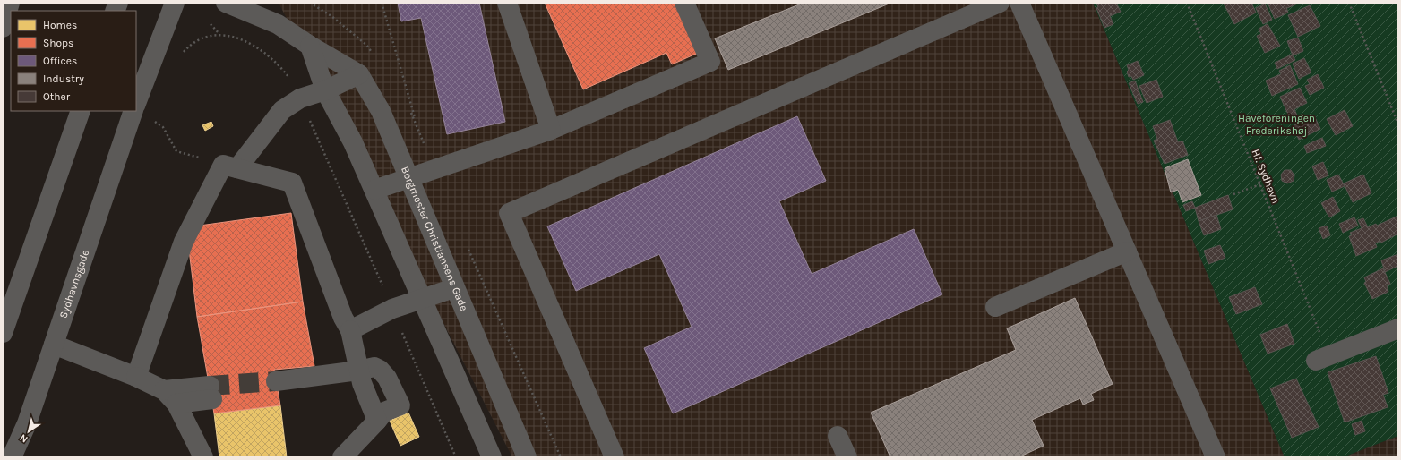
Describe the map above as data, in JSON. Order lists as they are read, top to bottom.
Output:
{
  "streets": {
    "street": ["Borgmester Christiansens Gade", "Sydhavnsgade"],
    "path": ["Hf. Sydhavn"]
  },
  "parks": ["Haveforeningen Frederikshøj"],
  "legend": [
    "Homes",
    "Shops",
    "Offices",
    "Industry",
    "Other"
  ],
  "north": "bottom left"
}
